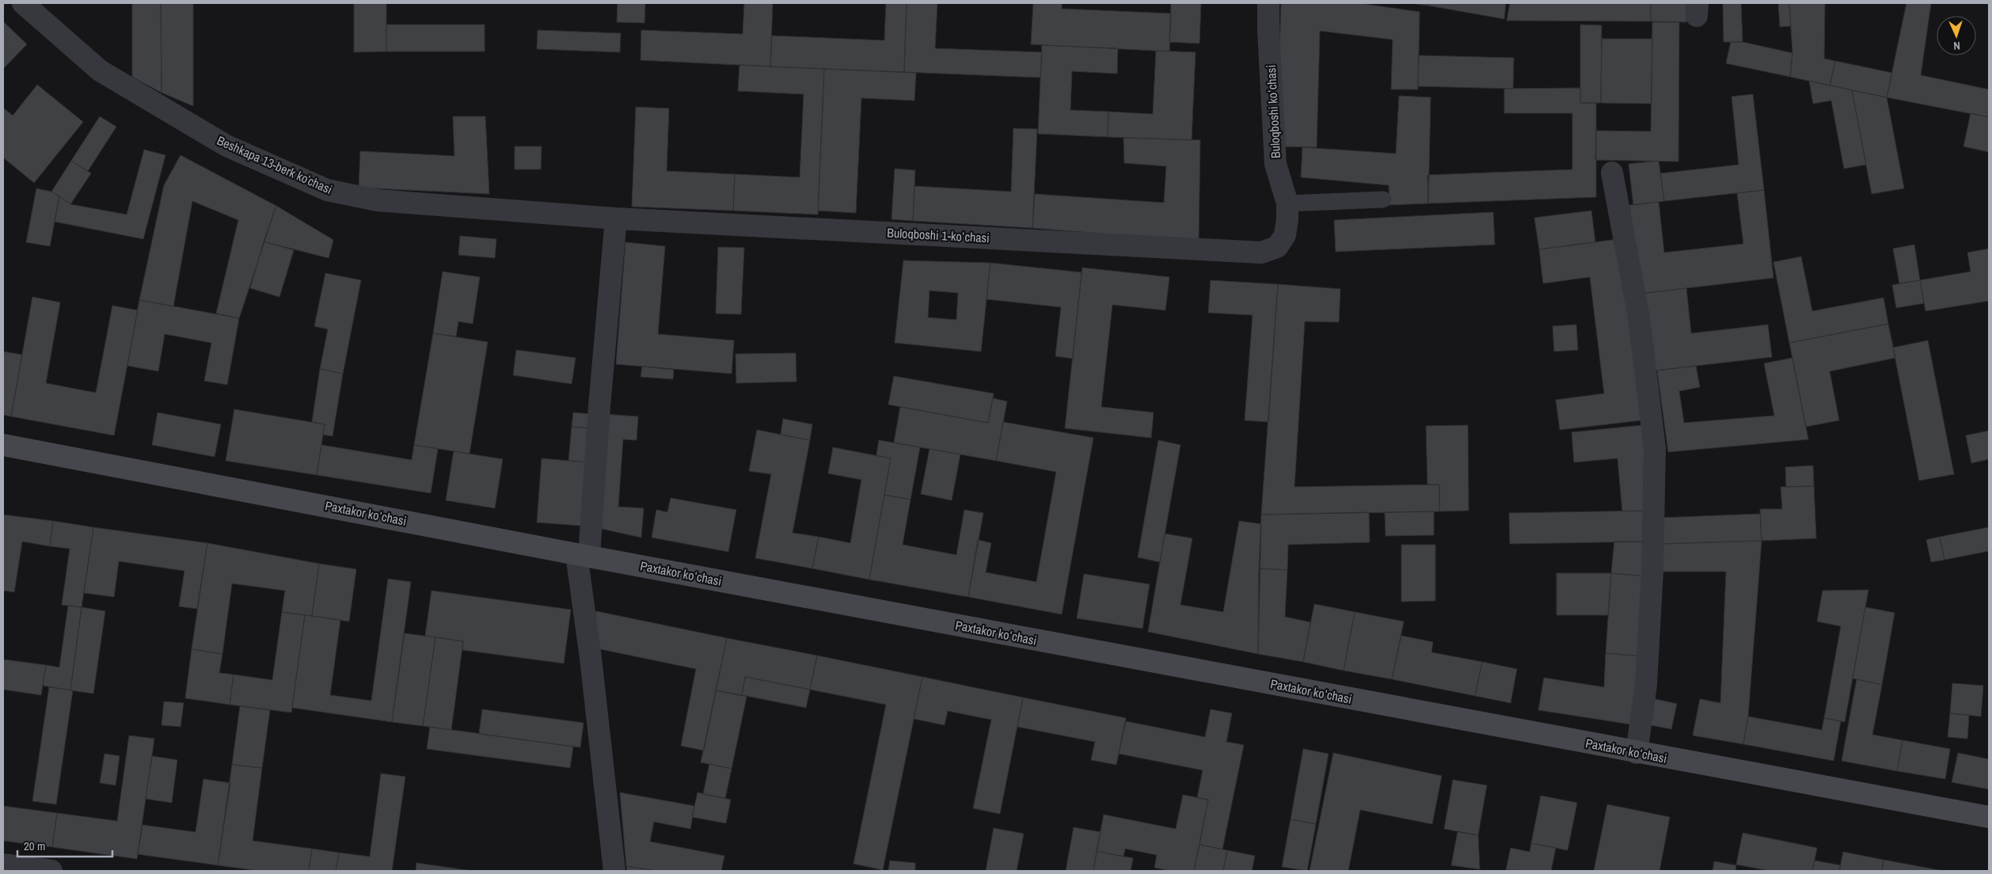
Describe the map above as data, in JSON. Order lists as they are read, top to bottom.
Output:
{
  "streets": {
    "main road": ["Paxtakor koʻchasi"],
    "street": ["Buloqboshi koʻchasi", "Beshkapa 13-berk koʼchasi", "Buloqboshi 1-koʻchasi"]
  },
  "crossings": [
    ["Buloqboshi koʻchasi", "Buloqboshi 1-koʻchasi"],
    ["Beshkapa 13-berk koʼchasi", "Buloqboshi 1-koʻchasi"]
  ],
  "scale_bar": "20 m",
  "north": "bottom"
}
